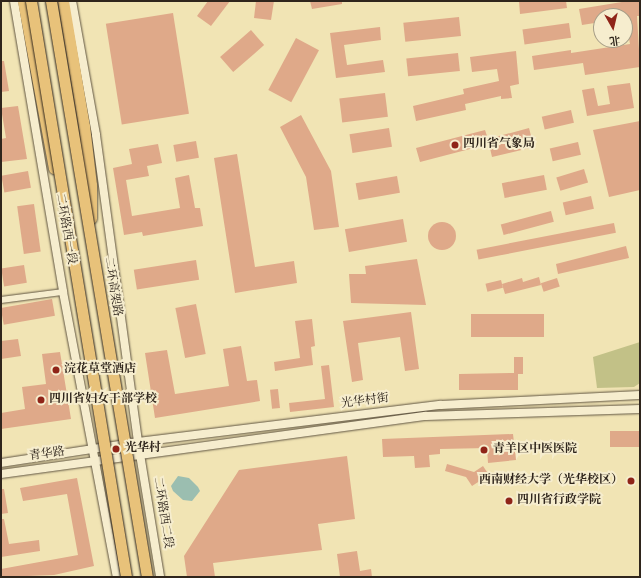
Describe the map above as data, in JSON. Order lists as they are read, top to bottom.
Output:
{
  "streets": {
    "highway": ["二环高架路"],
    "main road": [
      "二环路西一段",
      "光华村街",
      "青华路",
      "二环路西二段"
    ]
  },
  "crossings": [
    ["二环路西一段", "光华村街"],
    ["二环路西一段", "青华路"],
    ["光华村街", "青华路"],
    ["光华村街", "二环路西二段"]
  ],
  "places": [
    "四川省气象局",
    "浣花草堂酒店",
    "四川省妇女干部学校",
    "光华村",
    "青羊区中医医院",
    "西南财经大学（光华校区）",
    "四川省行政学院"
  ],
  "north": "bottom"
}
